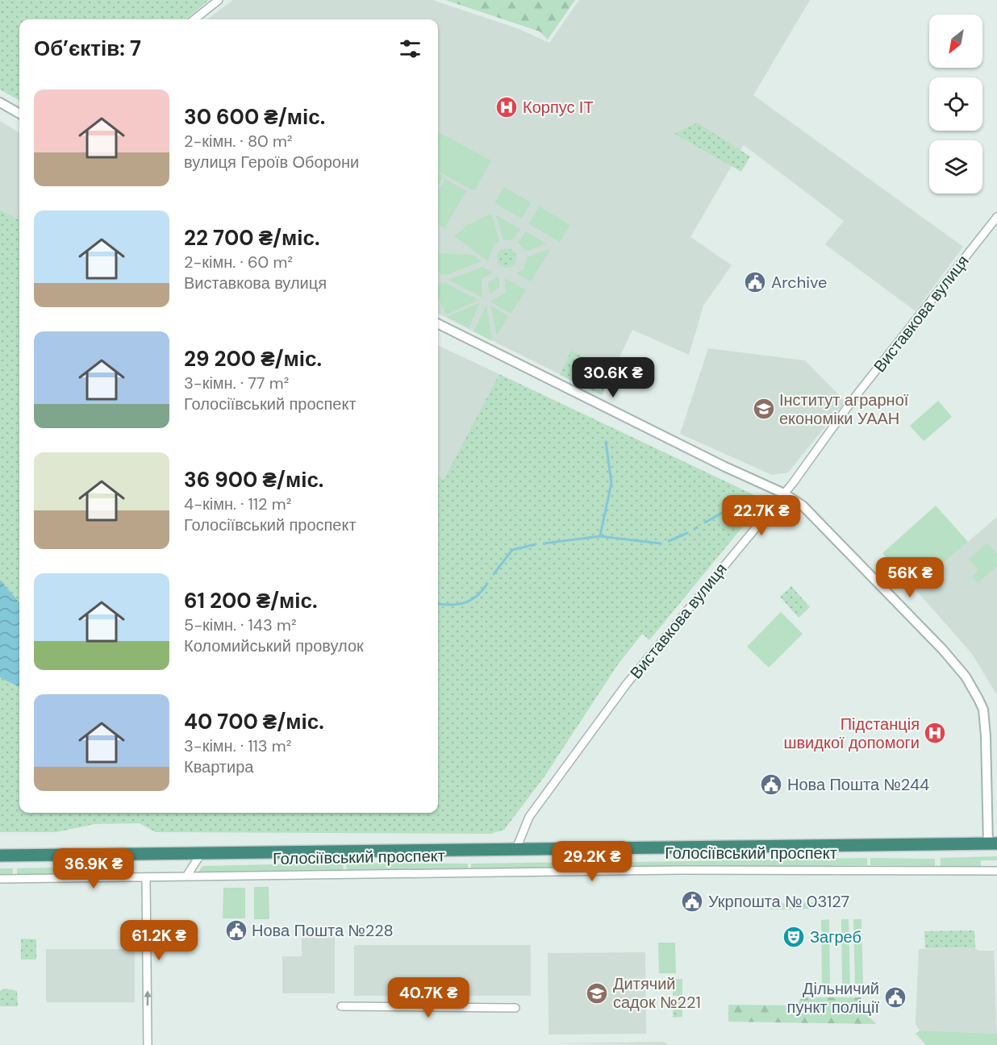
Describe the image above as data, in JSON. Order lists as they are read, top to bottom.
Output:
{
  "streets": {
    "highway": ["Голосіївський проспект"],
    "street": ["Виставкова вулиця"]
  },
  "crossings": [
    ["Виставкова вулиця", "Голосіївський проспект"]
  ],
  "places": {
    "hospital": ["Корпус ІТ", "Підстанція швидкої допомоги"],
    "public building": [
      "Archive",
      "Нова Пошта №244",
      "Укрпошта № 03127",
      "Нова Пошта №228",
      "Дільничий пункт поліції"
    ],
    "school or university": ["Інститут аграрної економіки УААН", "Дитячий садок №221"],
    "theatre": ["Загреб"]
  },
  "north": "bottom left",
  "page": {
    "heading": "Об’єктів: 7",
    "list": [
      {
        "name": "30 600 ₴/міс.",
        "note": "2-кімн. · 80 m² · вулиця Героїв Оборони"
      },
      {
        "name": "22 700 ₴/міс.",
        "note": "2-кімн. · 60 m² · Виставкова вулиця"
      },
      {
        "name": "29 200 ₴/міс.",
        "note": "3-кімн. · 77 m² · Голосіївський проспект"
      },
      {
        "name": "36 900 ₴/міс.",
        "note": "4-кімн. · 112 m² · Голосіївський проспект"
      },
      {
        "name": "61 200 ₴/міс.",
        "note": "5-кімн. · 143 m² · Коломийський провулок"
      },
      {
        "name": "40 700 ₴/міс.",
        "note": "3-кімн. · 113 m² · Квартира"
      }
    ],
    "price": [
      "30.6K ₴",
      "22.7K ₴",
      "56K ₴",
      "29.2K ₴",
      "36.9K ₴",
      "61.2K ₴",
      "40.7K ₴"
    ]
  }
}
